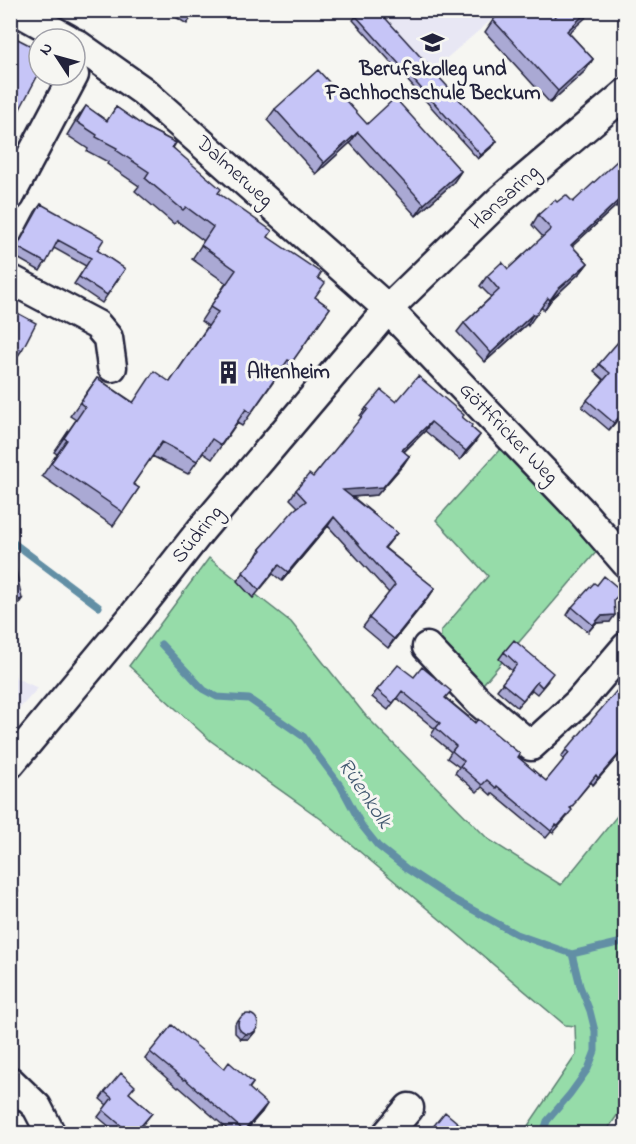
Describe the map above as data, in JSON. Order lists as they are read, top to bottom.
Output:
{
  "streets": {
    "street": [
      "Dalmerweg",
      "Hansaring",
      "Göttfricker Weg",
      "Südring"
    ]
  },
  "crossings": [
    ["Dalmerweg", "Hansaring"],
    ["Dalmerweg", "Göttfricker Weg"],
    ["Dalmerweg", "Südring"],
    ["Hansaring", "Göttfricker Weg"],
    ["Hansaring", "Südring"],
    ["Göttfricker Weg", "Südring"]
  ],
  "water": ["Rüenkolk"],
  "places": {
    "school or university": ["Berufskolleg und Fachhochschule Beckum"],
    "building": ["Altenheim"]
  },
  "north": "top left"
}
